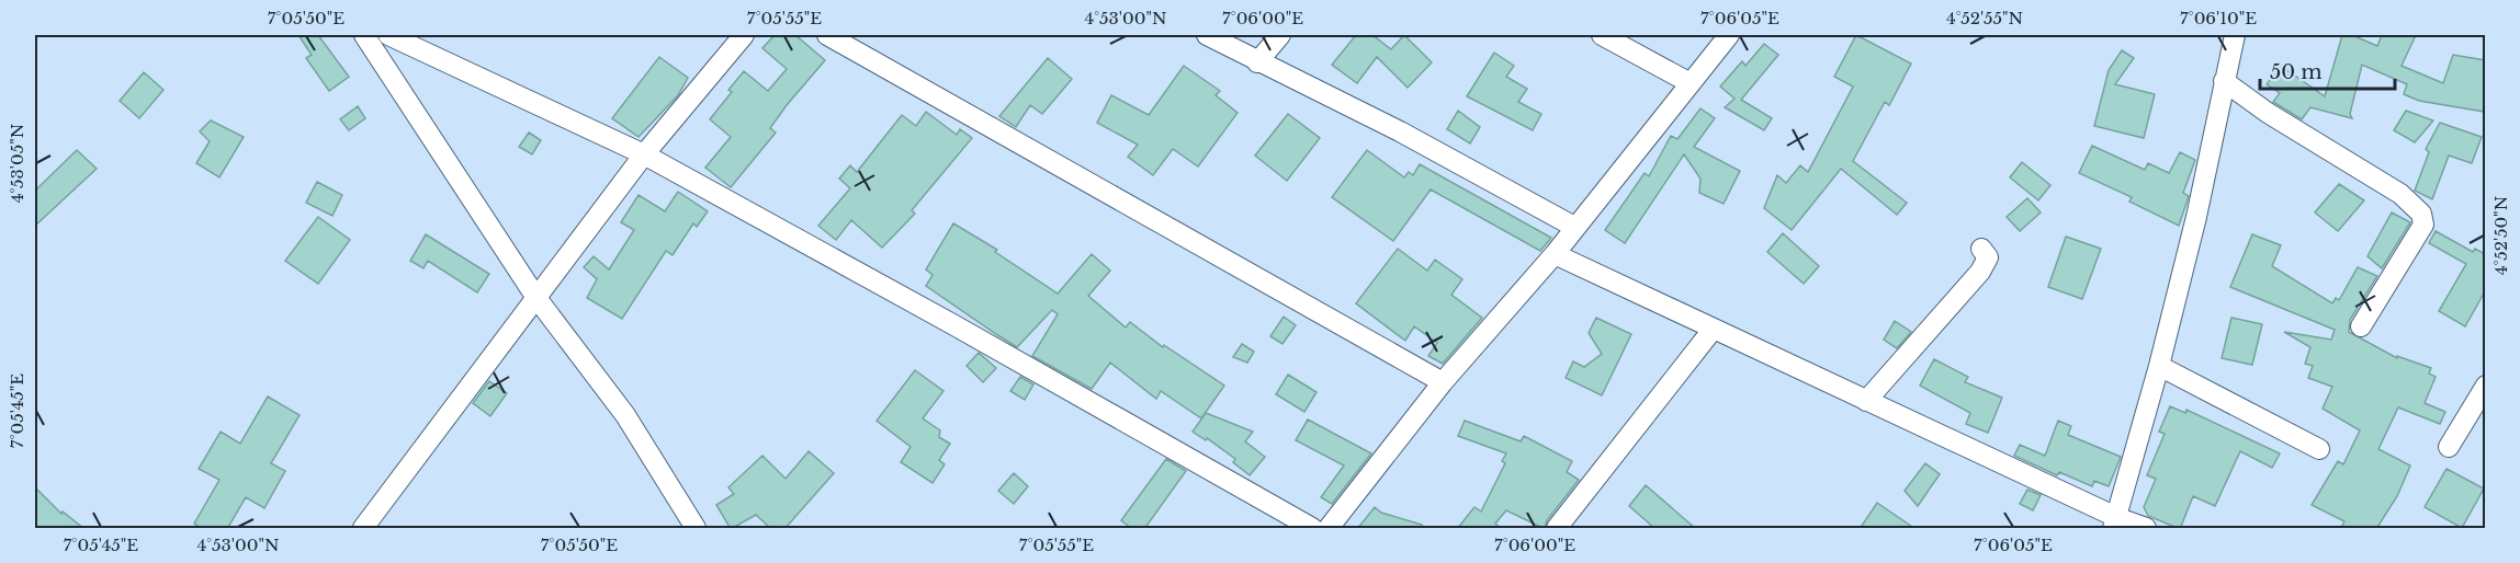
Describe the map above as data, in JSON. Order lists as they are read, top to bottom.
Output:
{
  "scale_bar": "50 m",
  "coordinates": [
    "7°05'50\"E",
    "7°05'55\"E",
    "4°53'00\"N",
    "7°06'00\"E",
    "7°06'05\"E",
    "4°52'55\"N",
    "7°06'10\"E",
    "4°53'05\"N",
    "4°52'50\"N",
    "7°05'45\"E"
  ]
}
